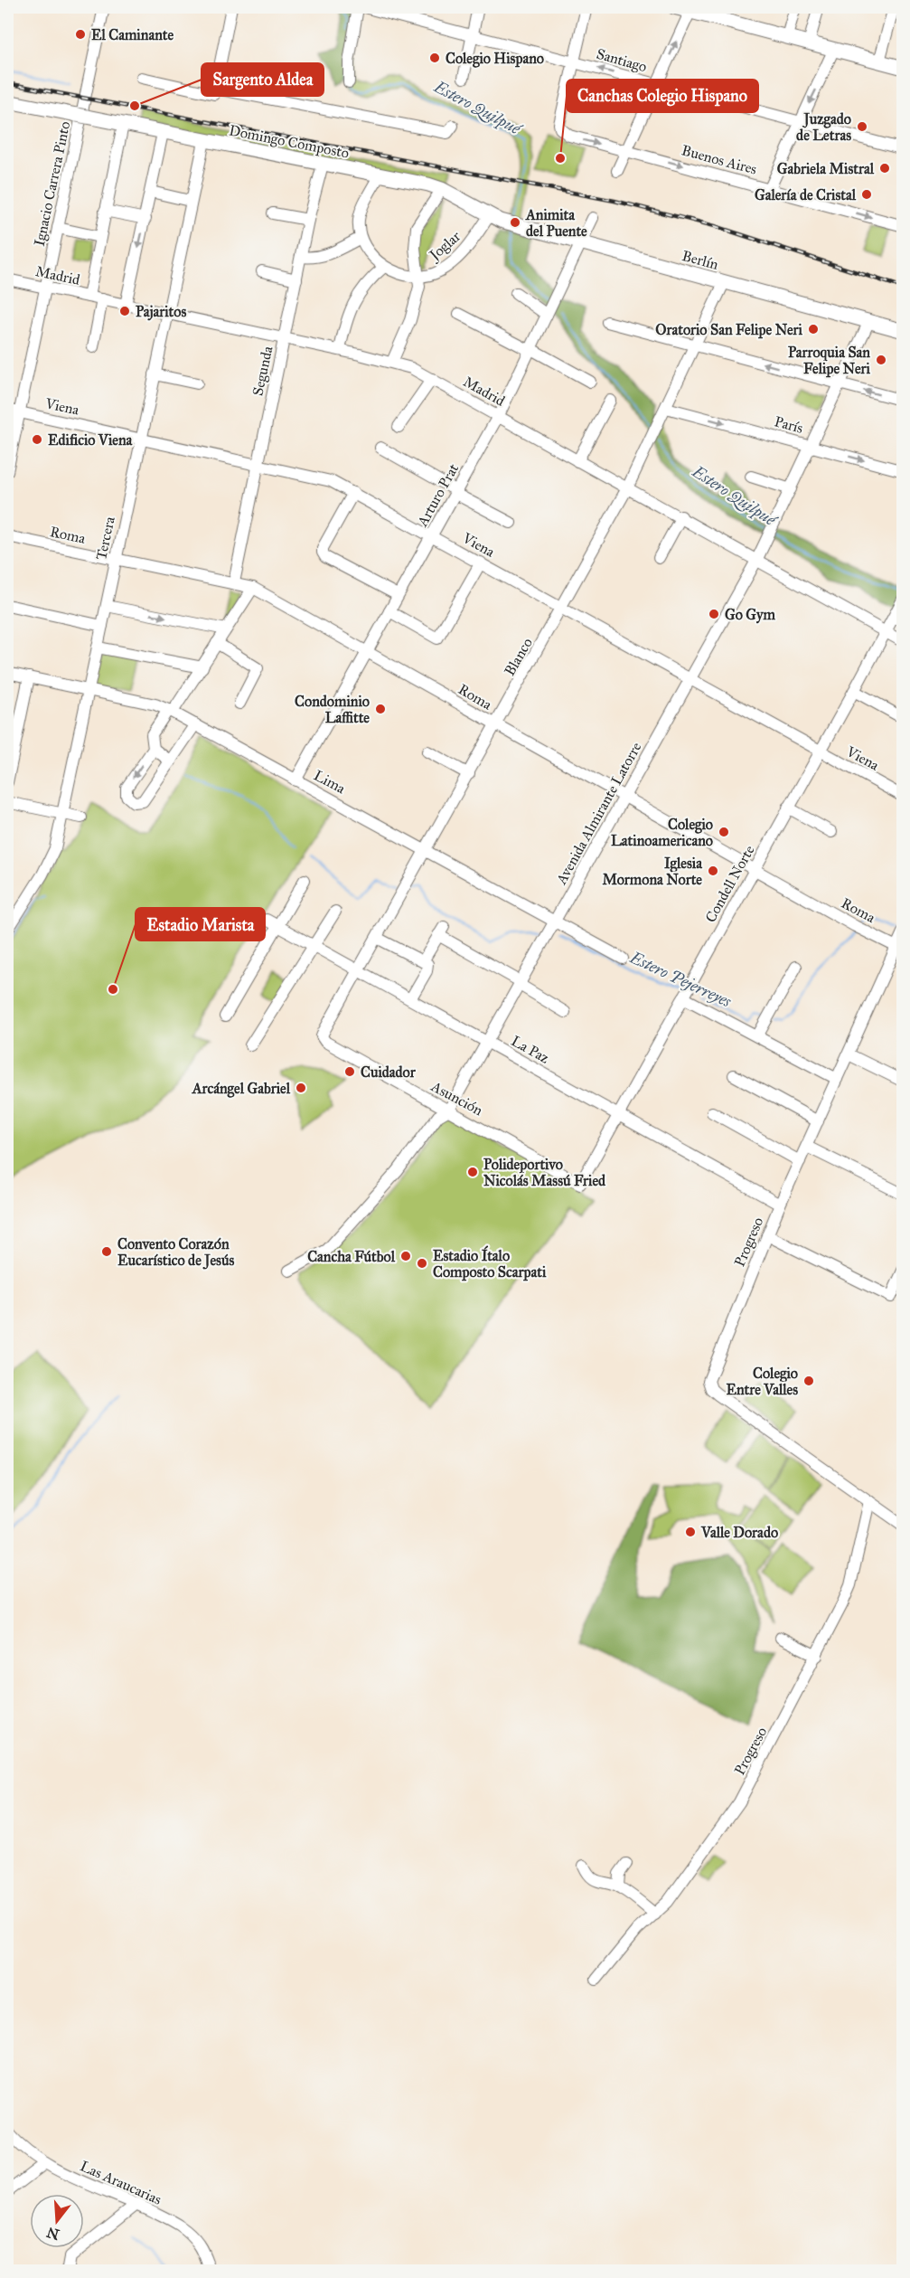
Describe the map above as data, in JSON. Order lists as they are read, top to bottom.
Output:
{
  "streets": {
    "main road": ["Domingo Composto", "Berlín"],
    "street": [
      "Santiago",
      "Buenos Aires",
      "Ignacio Carrera Pinto",
      "Joglar",
      "Madrid",
      "Segunda",
      "Viena",
      "París",
      "Arturo Prat",
      "Roma",
      "Tercera",
      "Blanco",
      "Lima",
      "Avenida Almirante Latorre",
      "Condell Norte",
      "La Paz",
      "Asunción",
      "Progreso",
      "Las Araucarias"
    ]
  },
  "crossings": [
    ["Santiago", "Buenos Aires"],
    ["Domingo Composto", "Joglar"],
    ["Domingo Composto", "Berlín"],
    ["Domingo Composto", "Segunda"],
    ["Domingo Composto", "Tercera"],
    ["Ignacio Carrera Pinto", "Madrid"],
    ["Ignacio Carrera Pinto", "Viena"],
    ["Joglar", "Berlín"],
    ["Berlín", "Arturo Prat"],
    ["Berlín", "Blanco"],
    ["Berlín", "Avenida Almirante Latorre"],
    ["Madrid", "Segunda"],
    ["Madrid", "Arturo Prat"],
    ["Madrid", "Tercera"],
    ["Madrid", "Blanco"],
    ["Madrid", "Avenida Almirante Latorre"],
    ["Madrid", "Condell Norte"],
    ["Segunda", "Viena"],
    ["Segunda", "Roma"],
    ["Viena", "Arturo Prat"],
    ["Viena", "Tercera"],
    ["Viena", "Blanco"],
    ["Viena", "Avenida Almirante Latorre"],
    ["Viena", "Condell Norte"],
    ["París", "Blanco"],
    ["París", "Avenida Almirante Latorre"],
    ["Arturo Prat", "Roma"],
    ["Arturo Prat", "Lima"],
    ["Roma", "Tercera"],
    ["Roma", "Blanco"],
    ["Roma", "Avenida Almirante Latorre"],
    ["Roma", "Condell Norte"],
    ["Roma", "Progreso"],
    ["Tercera", "Lima"],
    ["Blanco", "Lima"],
    ["Blanco", "La Paz"],
    ["Blanco", "Asunción"],
    ["Lima", "Avenida Almirante Latorre"],
    ["Avenida Almirante Latorre", "La Paz"],
    ["Avenida Almirante Latorre", "Asunción"],
    ["Condell Norte", "La Paz"],
    ["Condell Norte", "Asunción"],
    ["La Paz", "Progreso"]
  ],
  "one_way": ["Buenos Aires"],
  "water": ["Estero Quilpué", "Estero Pejerreyes"],
  "places": [
    "El Caminante",
    "Colegio Hispano",
    "Sargento Aldea",
    "Juzgado de Letras",
    "Canchas Colegio Hispano",
    "Gabriela Mistral",
    "Galería de Cristal",
    "Animita del Puente",
    "Pajaritos",
    "Oratorio San Felipe Neri",
    "Parroquia San Felipe Neri",
    "Edificio Viena",
    "Go Gym",
    "Condominio Laffitte",
    "Colegio Latinoamericano",
    "Iglesia Mormona Norte",
    "Estadio Marista",
    "Cuidador",
    "Arcángel Gabriel",
    "Polideportivo Nicolás Massú Fried",
    "Convento Corazón Eucarístico de Jesús",
    "Cancha Fútbol",
    "Estadio Ítalo Composto Scarpati",
    "Colegio Entre Valles",
    "Valle Dorado"
  ],
  "north": "bottom"
}
